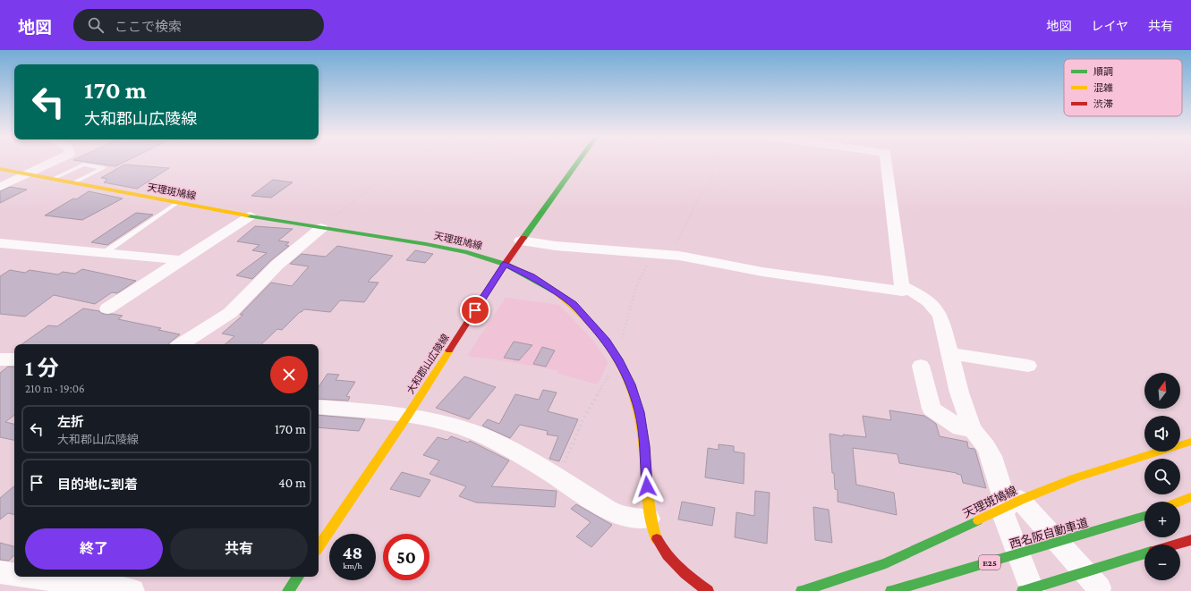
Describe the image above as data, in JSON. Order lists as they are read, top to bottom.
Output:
{
  "streets": {
    "main road": [
      "天理斑鳩線",
      "大和郡山広陵線",
      "西名阪自動車道",
      "E25"
    ]
  },
  "crossings": [
    ["天理斑鳩線", "大和郡山広陵線"]
  ],
  "legend": ["順調", "混雑", "渋滞"],
  "north": "top",
  "page": {
    "header": "地図",
    "search": "ここで検索",
    "nav": ["地図", "レイヤ", "共有"],
    "turn": ["170 m", "大和郡山広陵線"],
    "heading": ["1 分", "210 m · 19:06"],
    "map_buttons": ["+", "−"],
    "list": [
      {
        "name": "左折",
        "note": "大和郡山広陵線",
        "value": "170 m"
      },
      {
        "name": "目的地に到着",
        "value": "40 m"
      }
    ],
    "buttons": ["終了", "共有"],
    "speed": "48 km/h",
    "limit": "50"
  }
}
